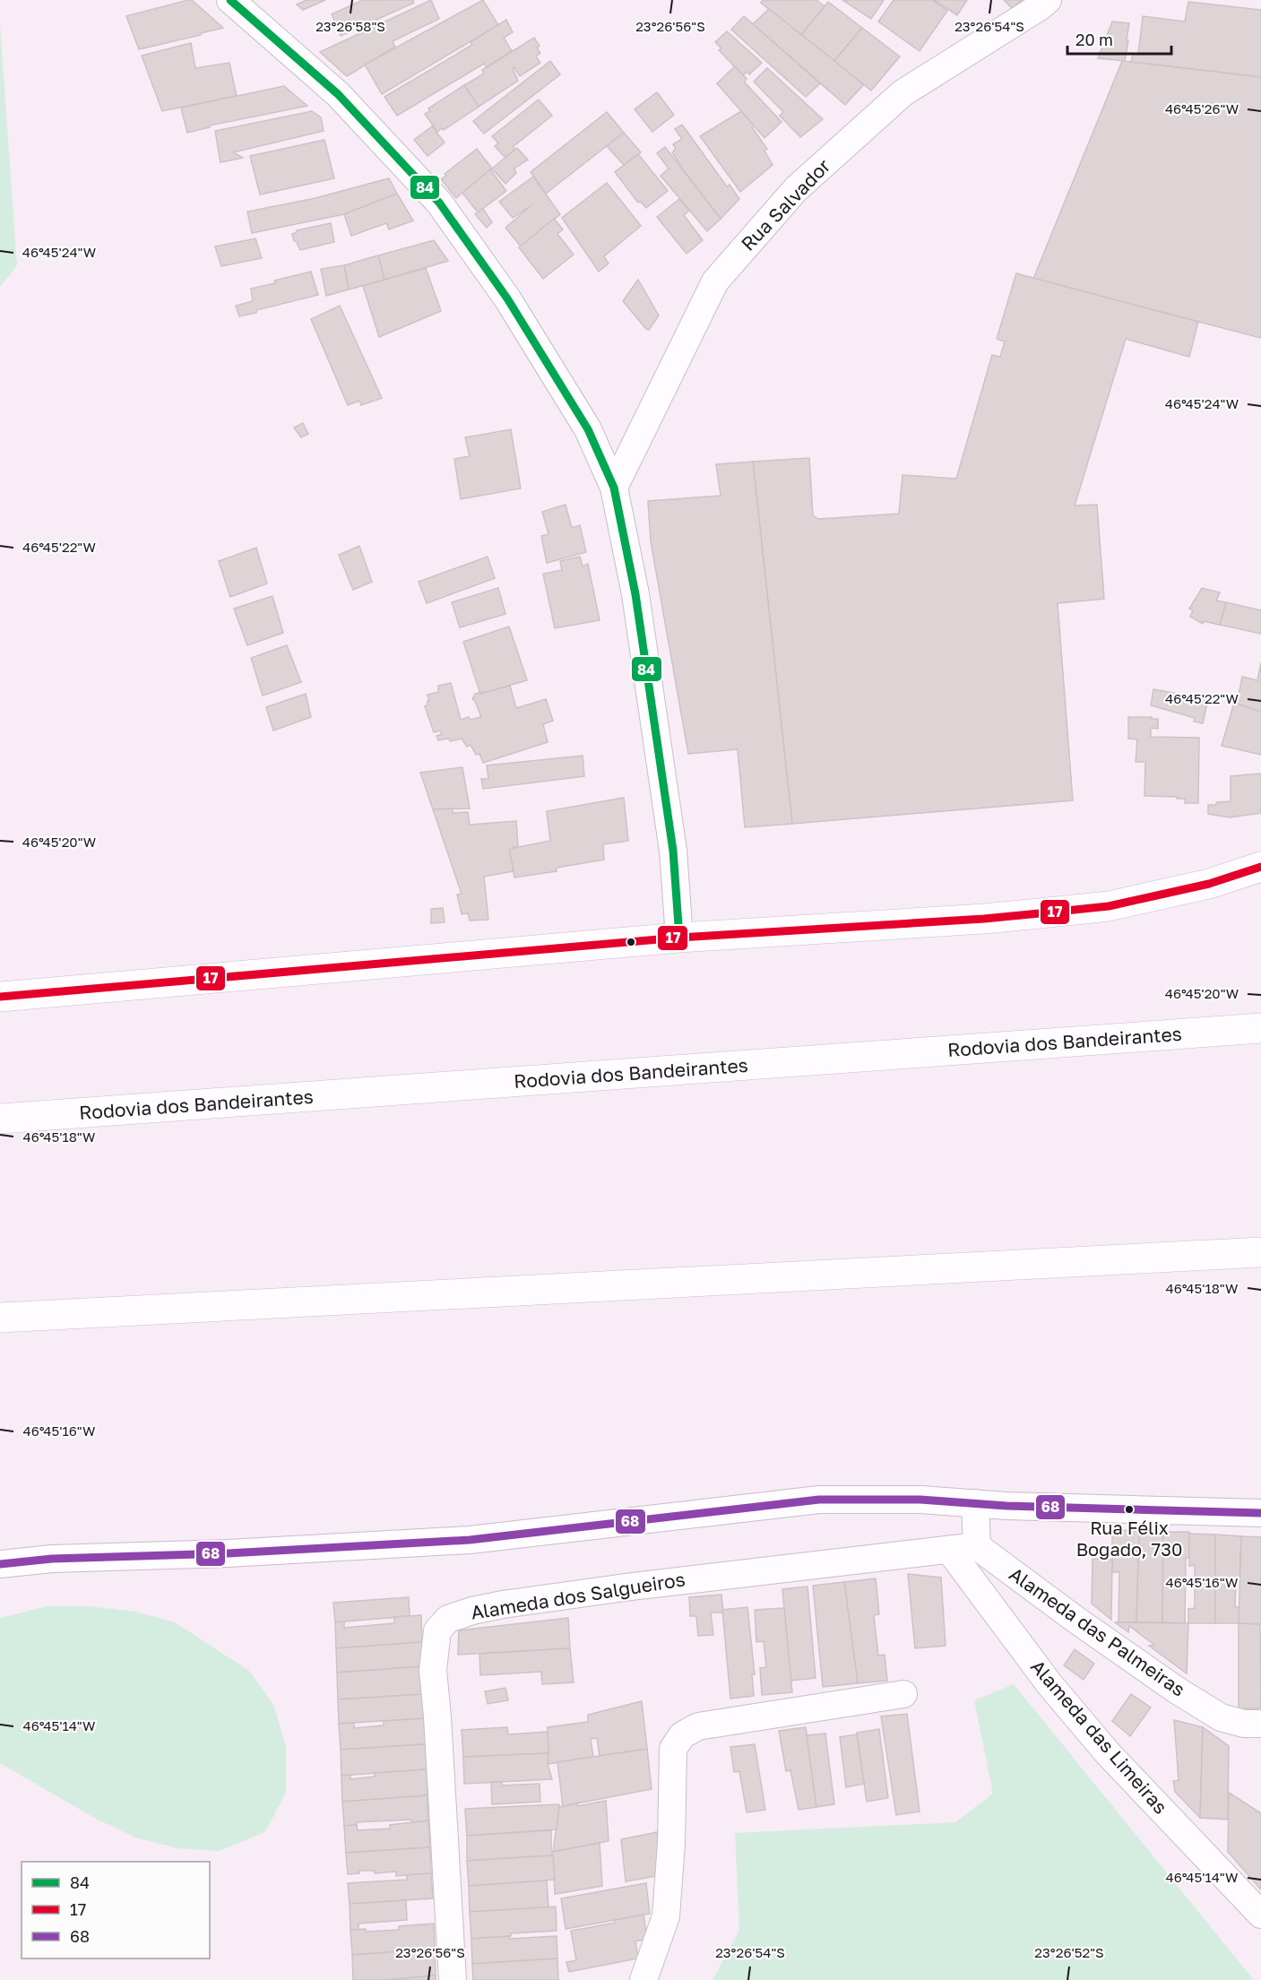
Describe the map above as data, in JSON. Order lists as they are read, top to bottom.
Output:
{
  "streets": {
    "main road": ["Rodovia dos Bandeirantes"],
    "street": [
      "Rua Salvador",
      "Alameda dos Salgueiros",
      "Alameda das Palmeiras",
      "Alameda das Limeiras"
    ]
  },
  "crossings": [
    ["Alameda dos Salgueiros", "Alameda das Palmeiras"],
    ["Alameda dos Salgueiros", "Alameda das Limeiras"]
  ],
  "places": ["Rua Félix Bogado, 730"],
  "lines": ["transit line 84", "transit line 17", "transit line 68"],
  "legend": ["84", "17", "68"],
  "scale_bar": "20 m",
  "coordinates": [
    "23°26'58\"S",
    "23°26'56\"S",
    "23°26'54\"S",
    "46°45'26\"W",
    "46°45'24\"W",
    "46°45'22\"W",
    "46°45'20\"W",
    "46°45'18\"W",
    "46°45'16\"W",
    "46°45'14\"W",
    "23°26'52\"S"
  ]
}
